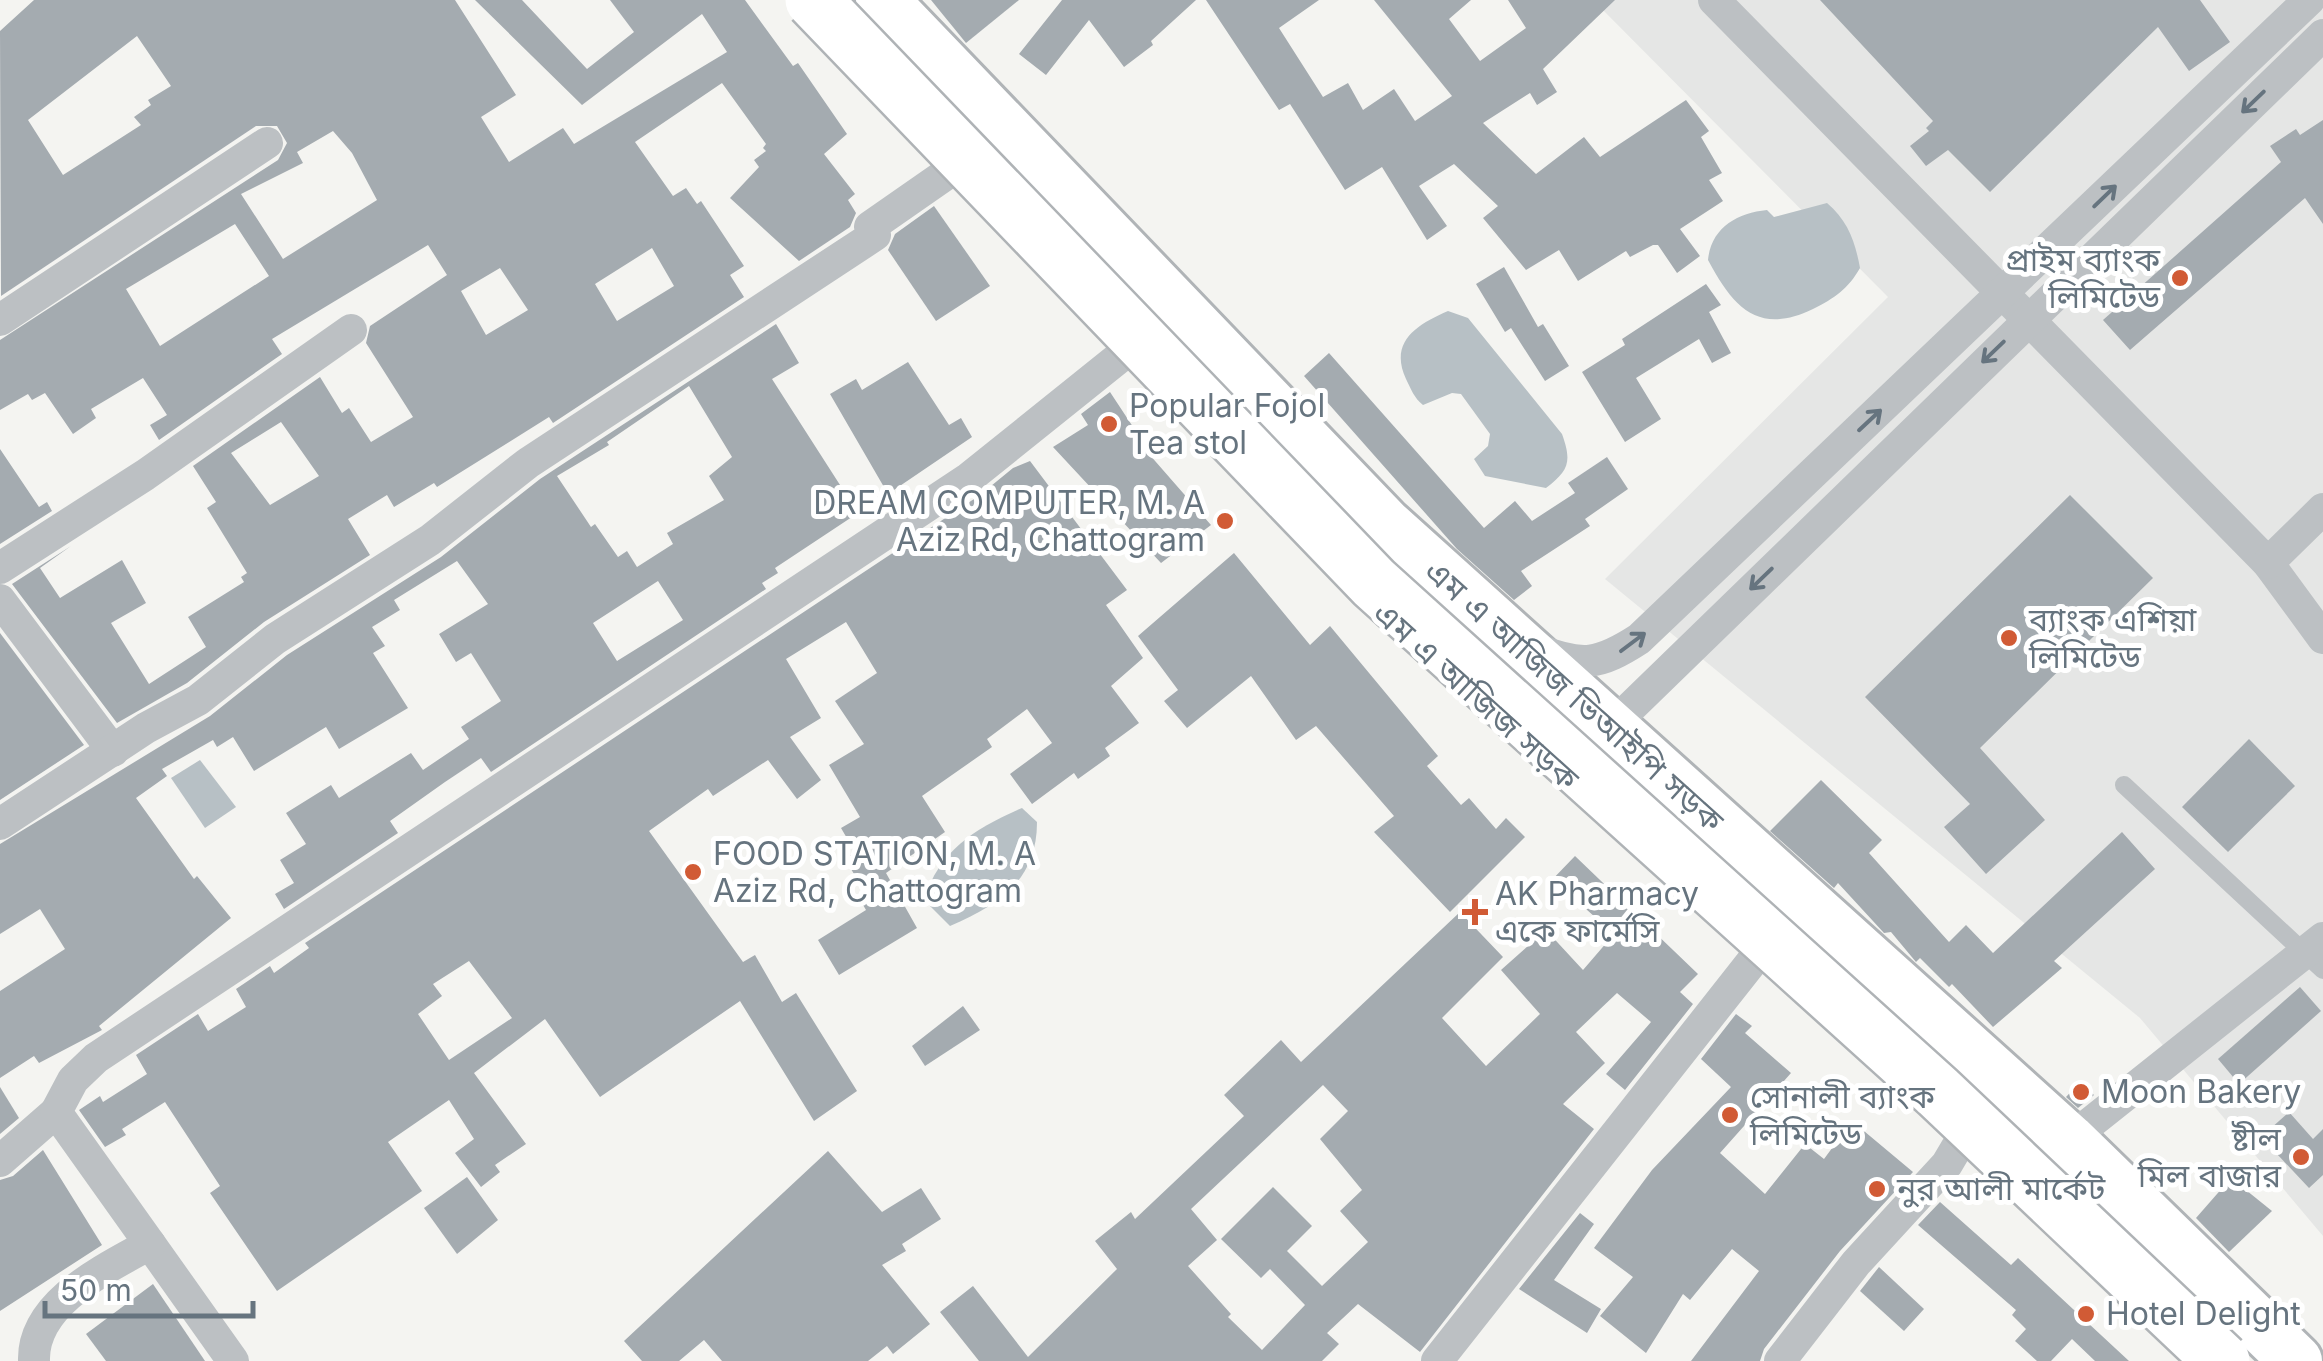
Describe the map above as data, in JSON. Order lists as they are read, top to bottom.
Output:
{
  "streets": {
    "main road": ["এম এ আজিজ সড়ক", "এম এ আজিজ ভিআইপি সড়ক"]
  },
  "places": {
    "other": [
      "প্রাইম ব্যাংক লিমিটেড",
      "Popular Fojol Tea stol",
      "DREAM COMPUTER, M. A Aziz Rd, Chattogram",
      "ব্যাংক এশিয়া লিমিটেড",
      "FOOD STATION, M. A Aziz Rd, Chattogram",
      "Moon Bakery",
      "সোনালী ব্যাংক লিমিটেড",
      "ষ্টীল মিল বাজার",
      "নুর আলী মার্কেট",
      "Hotel Delight"
    ],
    "health": ["AK Pharmacy একে ফার্মেসি"]
  },
  "scale_bar": "50 m"
}
